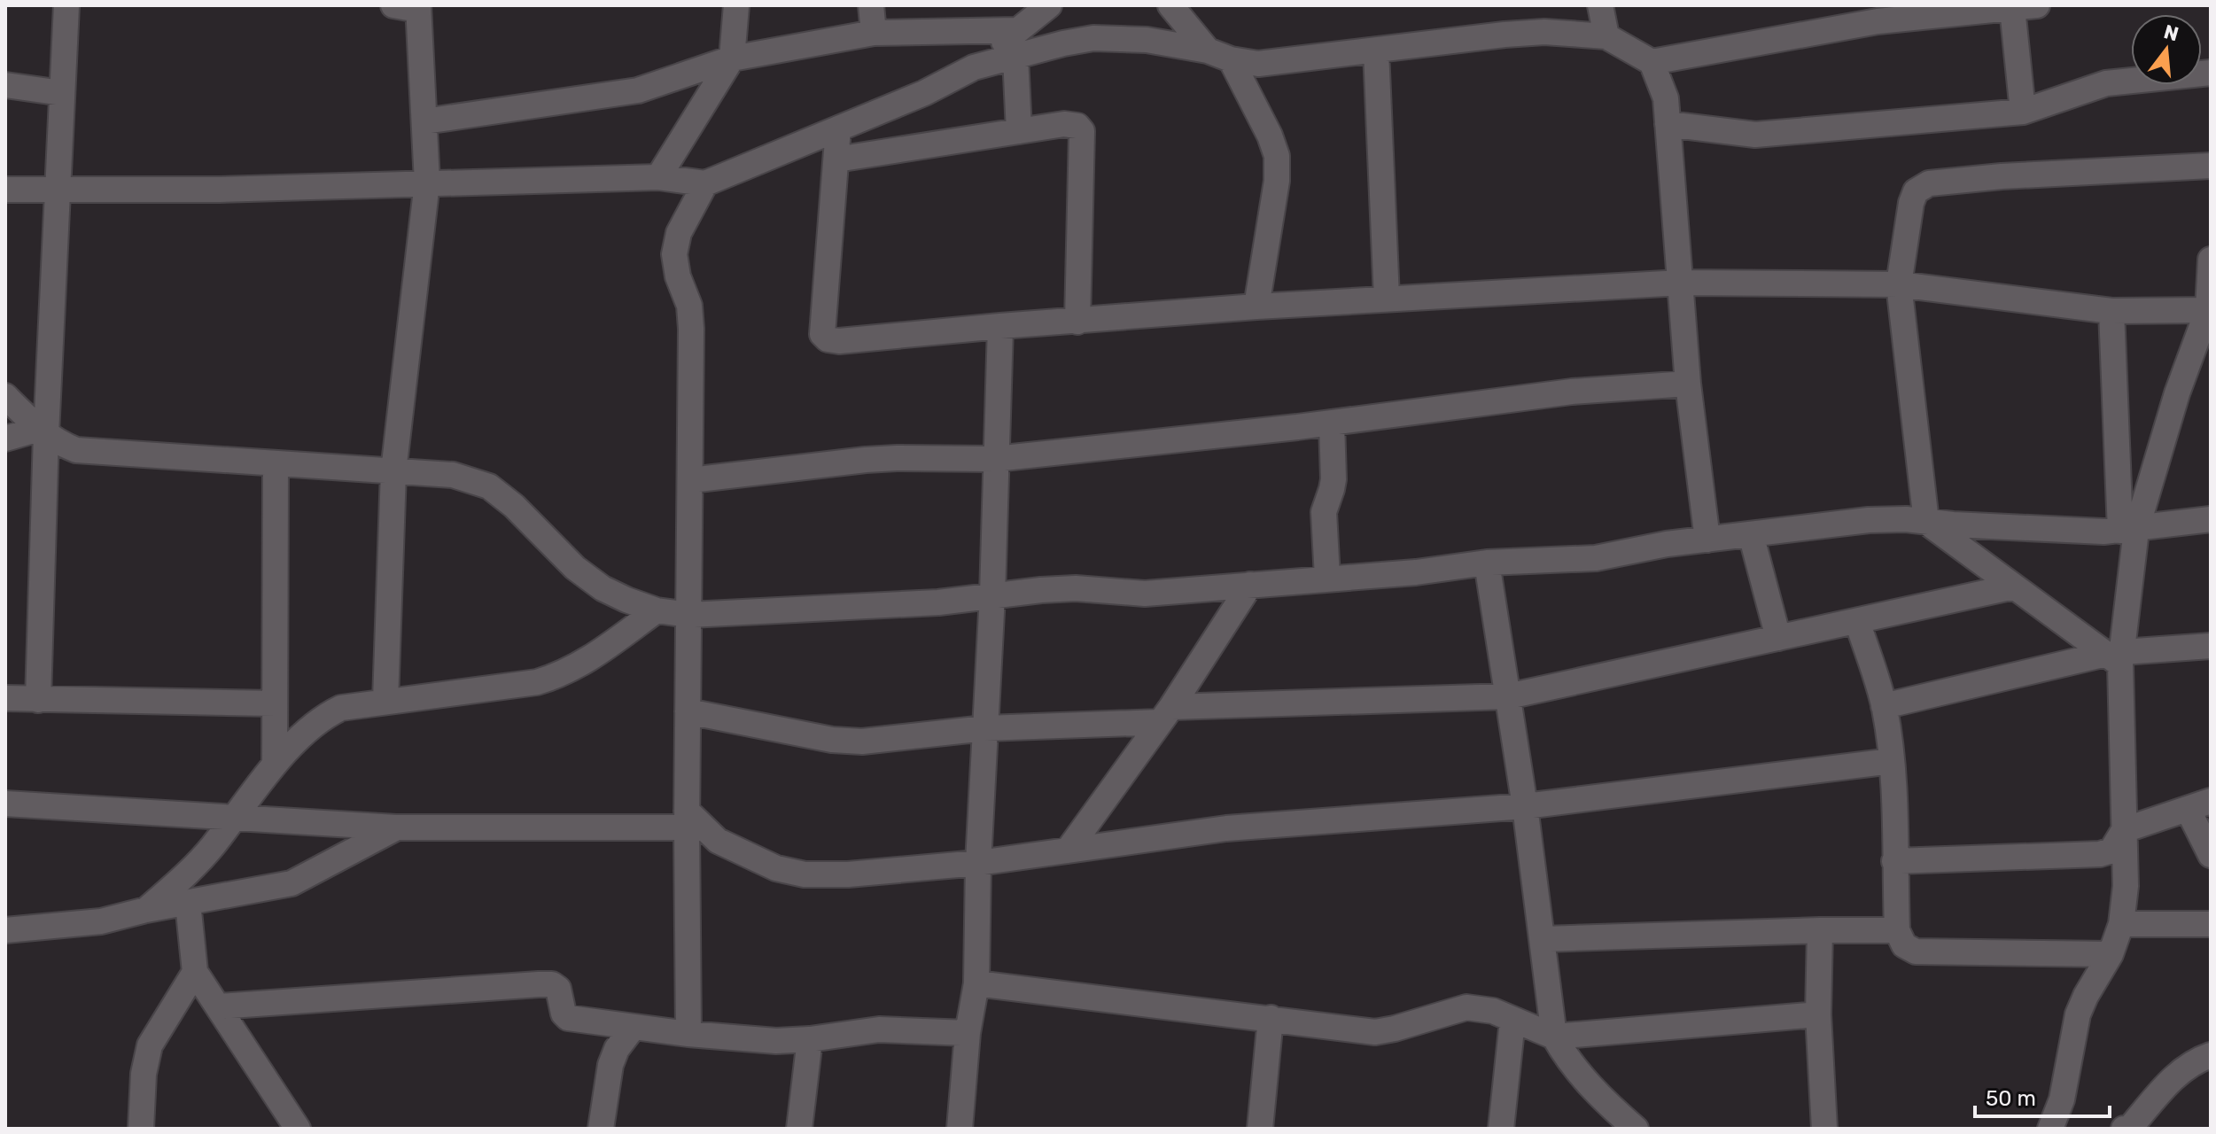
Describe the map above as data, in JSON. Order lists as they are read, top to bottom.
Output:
{
  "scale_bar": "50 m",
  "north": "top"
}
